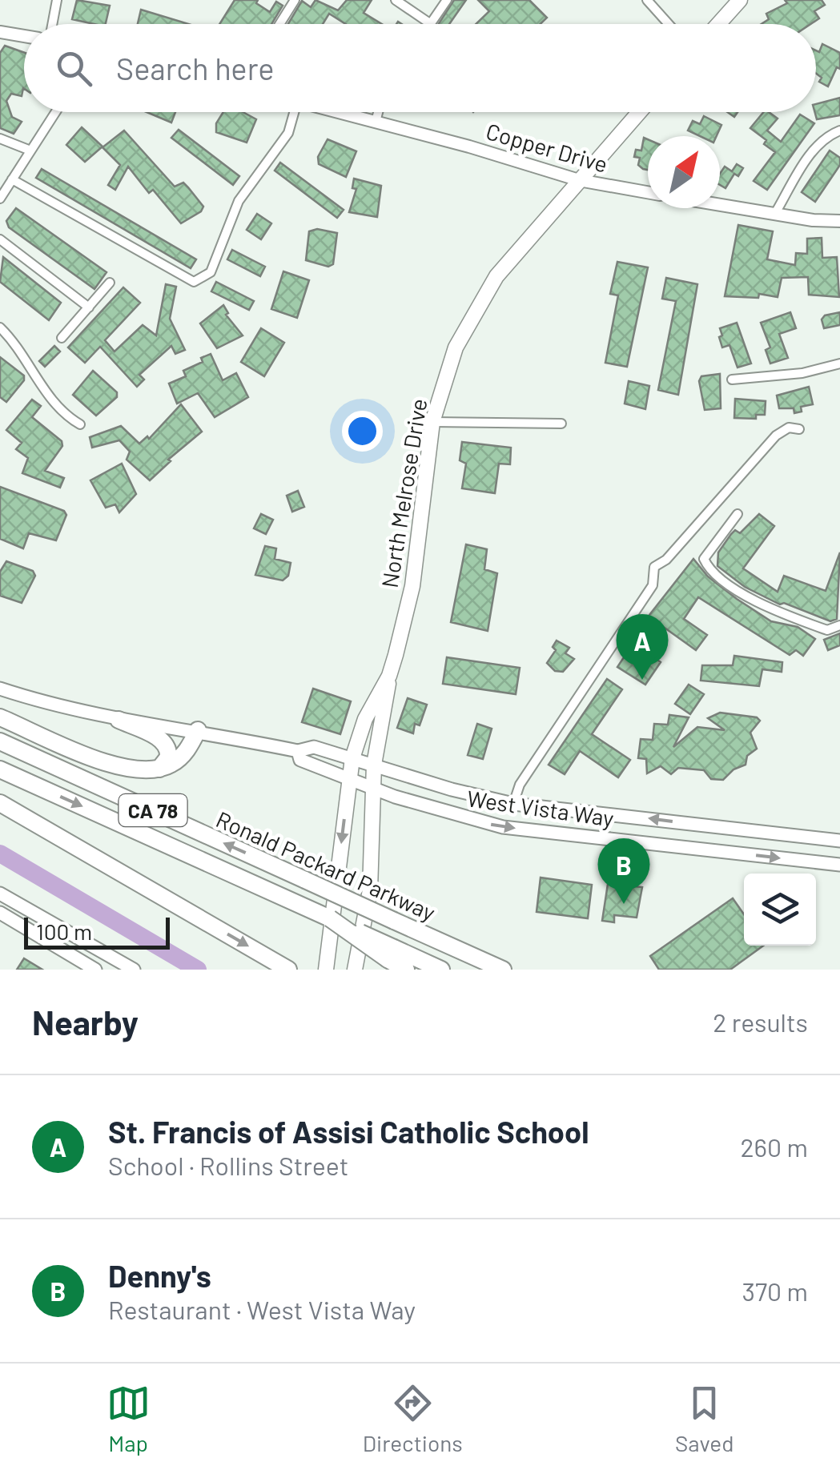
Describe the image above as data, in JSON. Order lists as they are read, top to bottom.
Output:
{
  "streets": {
    "highway": ["CA 78", "Ronald Packard Parkway"],
    "main road": ["North Melrose Drive", "West Vista Way"],
    "street": ["Copper Drive"]
  },
  "crossings": [
    ["Copper Drive", "North Melrose Drive"],
    ["North Melrose Drive", "West Vista Way"]
  ],
  "scale_bar": "100 m",
  "north": "top right",
  "page": {
    "search": "Search here",
    "pins": ["A", "B"],
    "scale": "100 m",
    "heading": ["Nearby", "2 results"],
    "list": [
      {
        "mark": "A",
        "name": "St. Francis of Assisi Catholic School",
        "note": "School · Rollins Street",
        "value": "260 m"
      },
      {
        "mark": "B",
        "name": "Denny's",
        "note": "Restaurant · West Vista Way",
        "value": "370 m"
      }
    ],
    "nav": ["Map", "Directions", "Saved"]
  }
}
